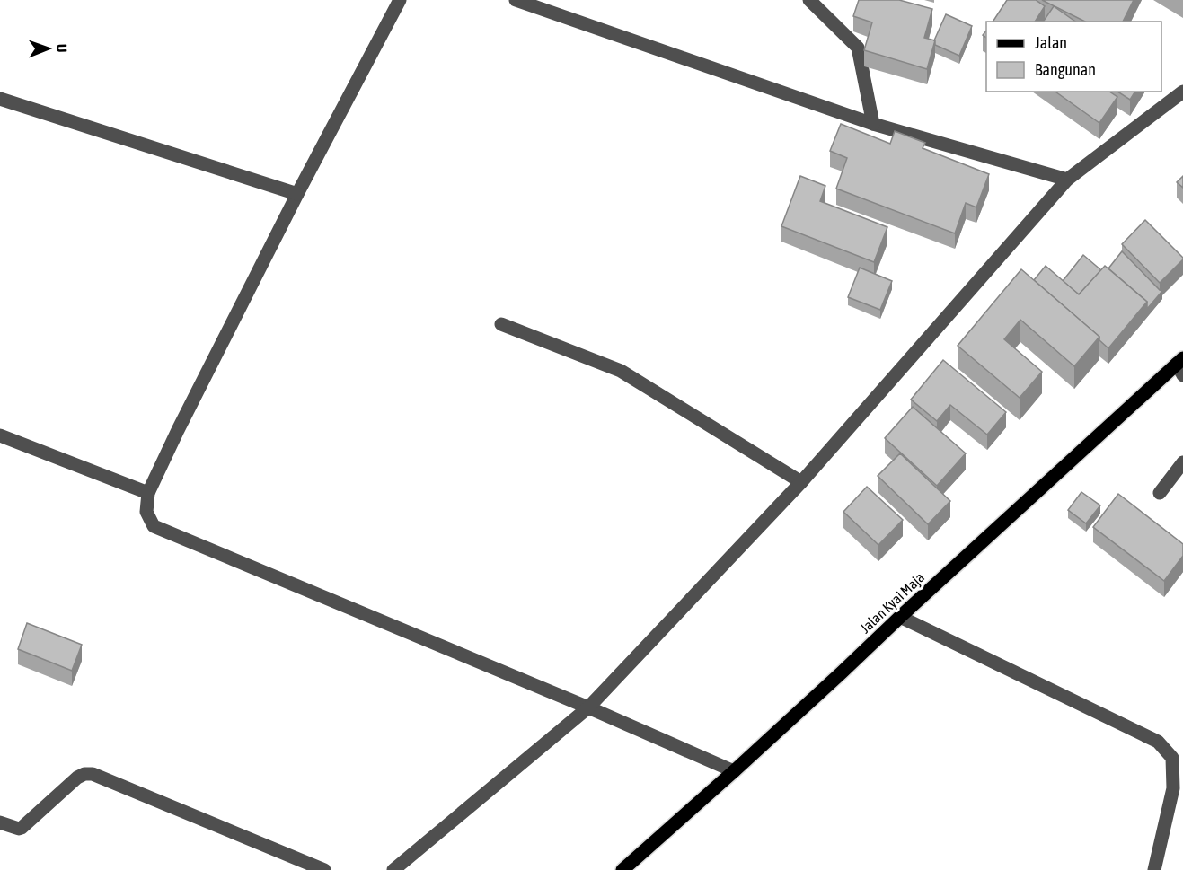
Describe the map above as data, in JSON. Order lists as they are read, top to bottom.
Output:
{
  "streets": {
    "main road": ["Jalan Kyai Maja"]
  },
  "legend": ["Jalan", "Bangunan"],
  "north": "right"
}
